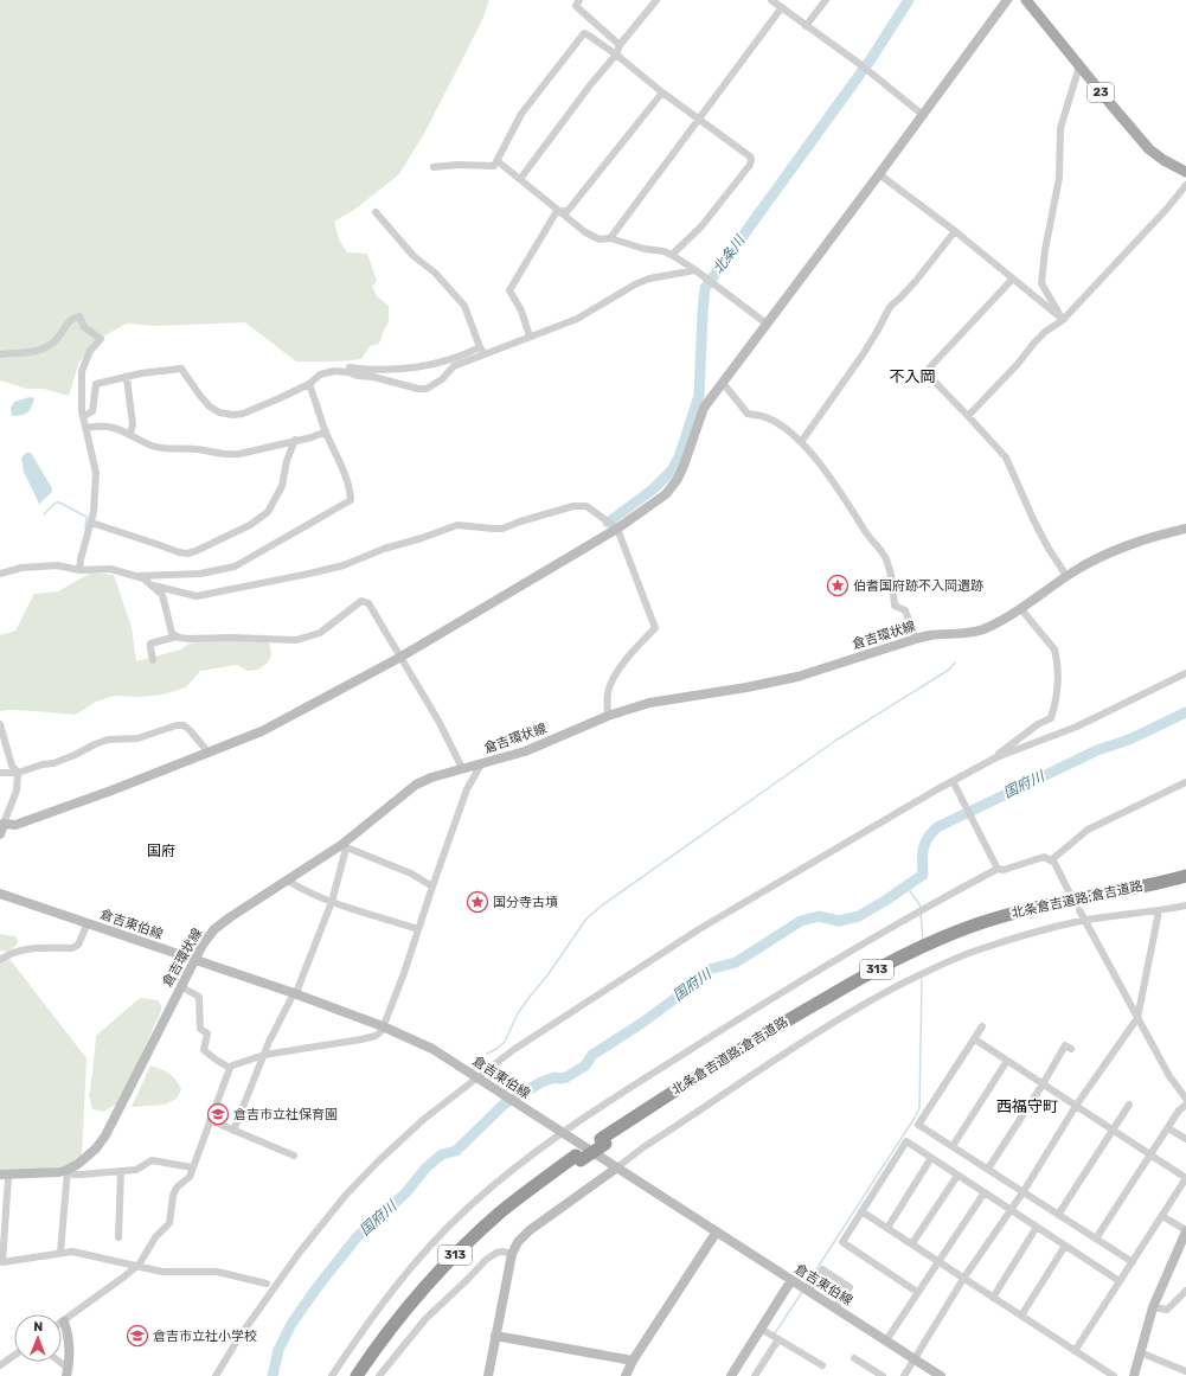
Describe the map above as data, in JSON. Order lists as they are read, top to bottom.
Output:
{
  "streets": {
    "highway": ["北条倉吉道路;倉吉道路", "313"],
    "main road": ["23", "倉吉環状線", "倉吉東伯線"]
  },
  "crossings": [
    ["倉吉環状線", "倉吉東伯線"]
  ],
  "districts": ["不入岡", "国府", "西福守町"],
  "water": ["北条川", "国府川"],
  "places": {
    "place": ["伯耆国府跡不入岡遺跡", "国分寺古墳"],
    "school or university": ["倉吉市立社保育園", "倉吉市立社小学校"]
  },
  "north": "top"
}
